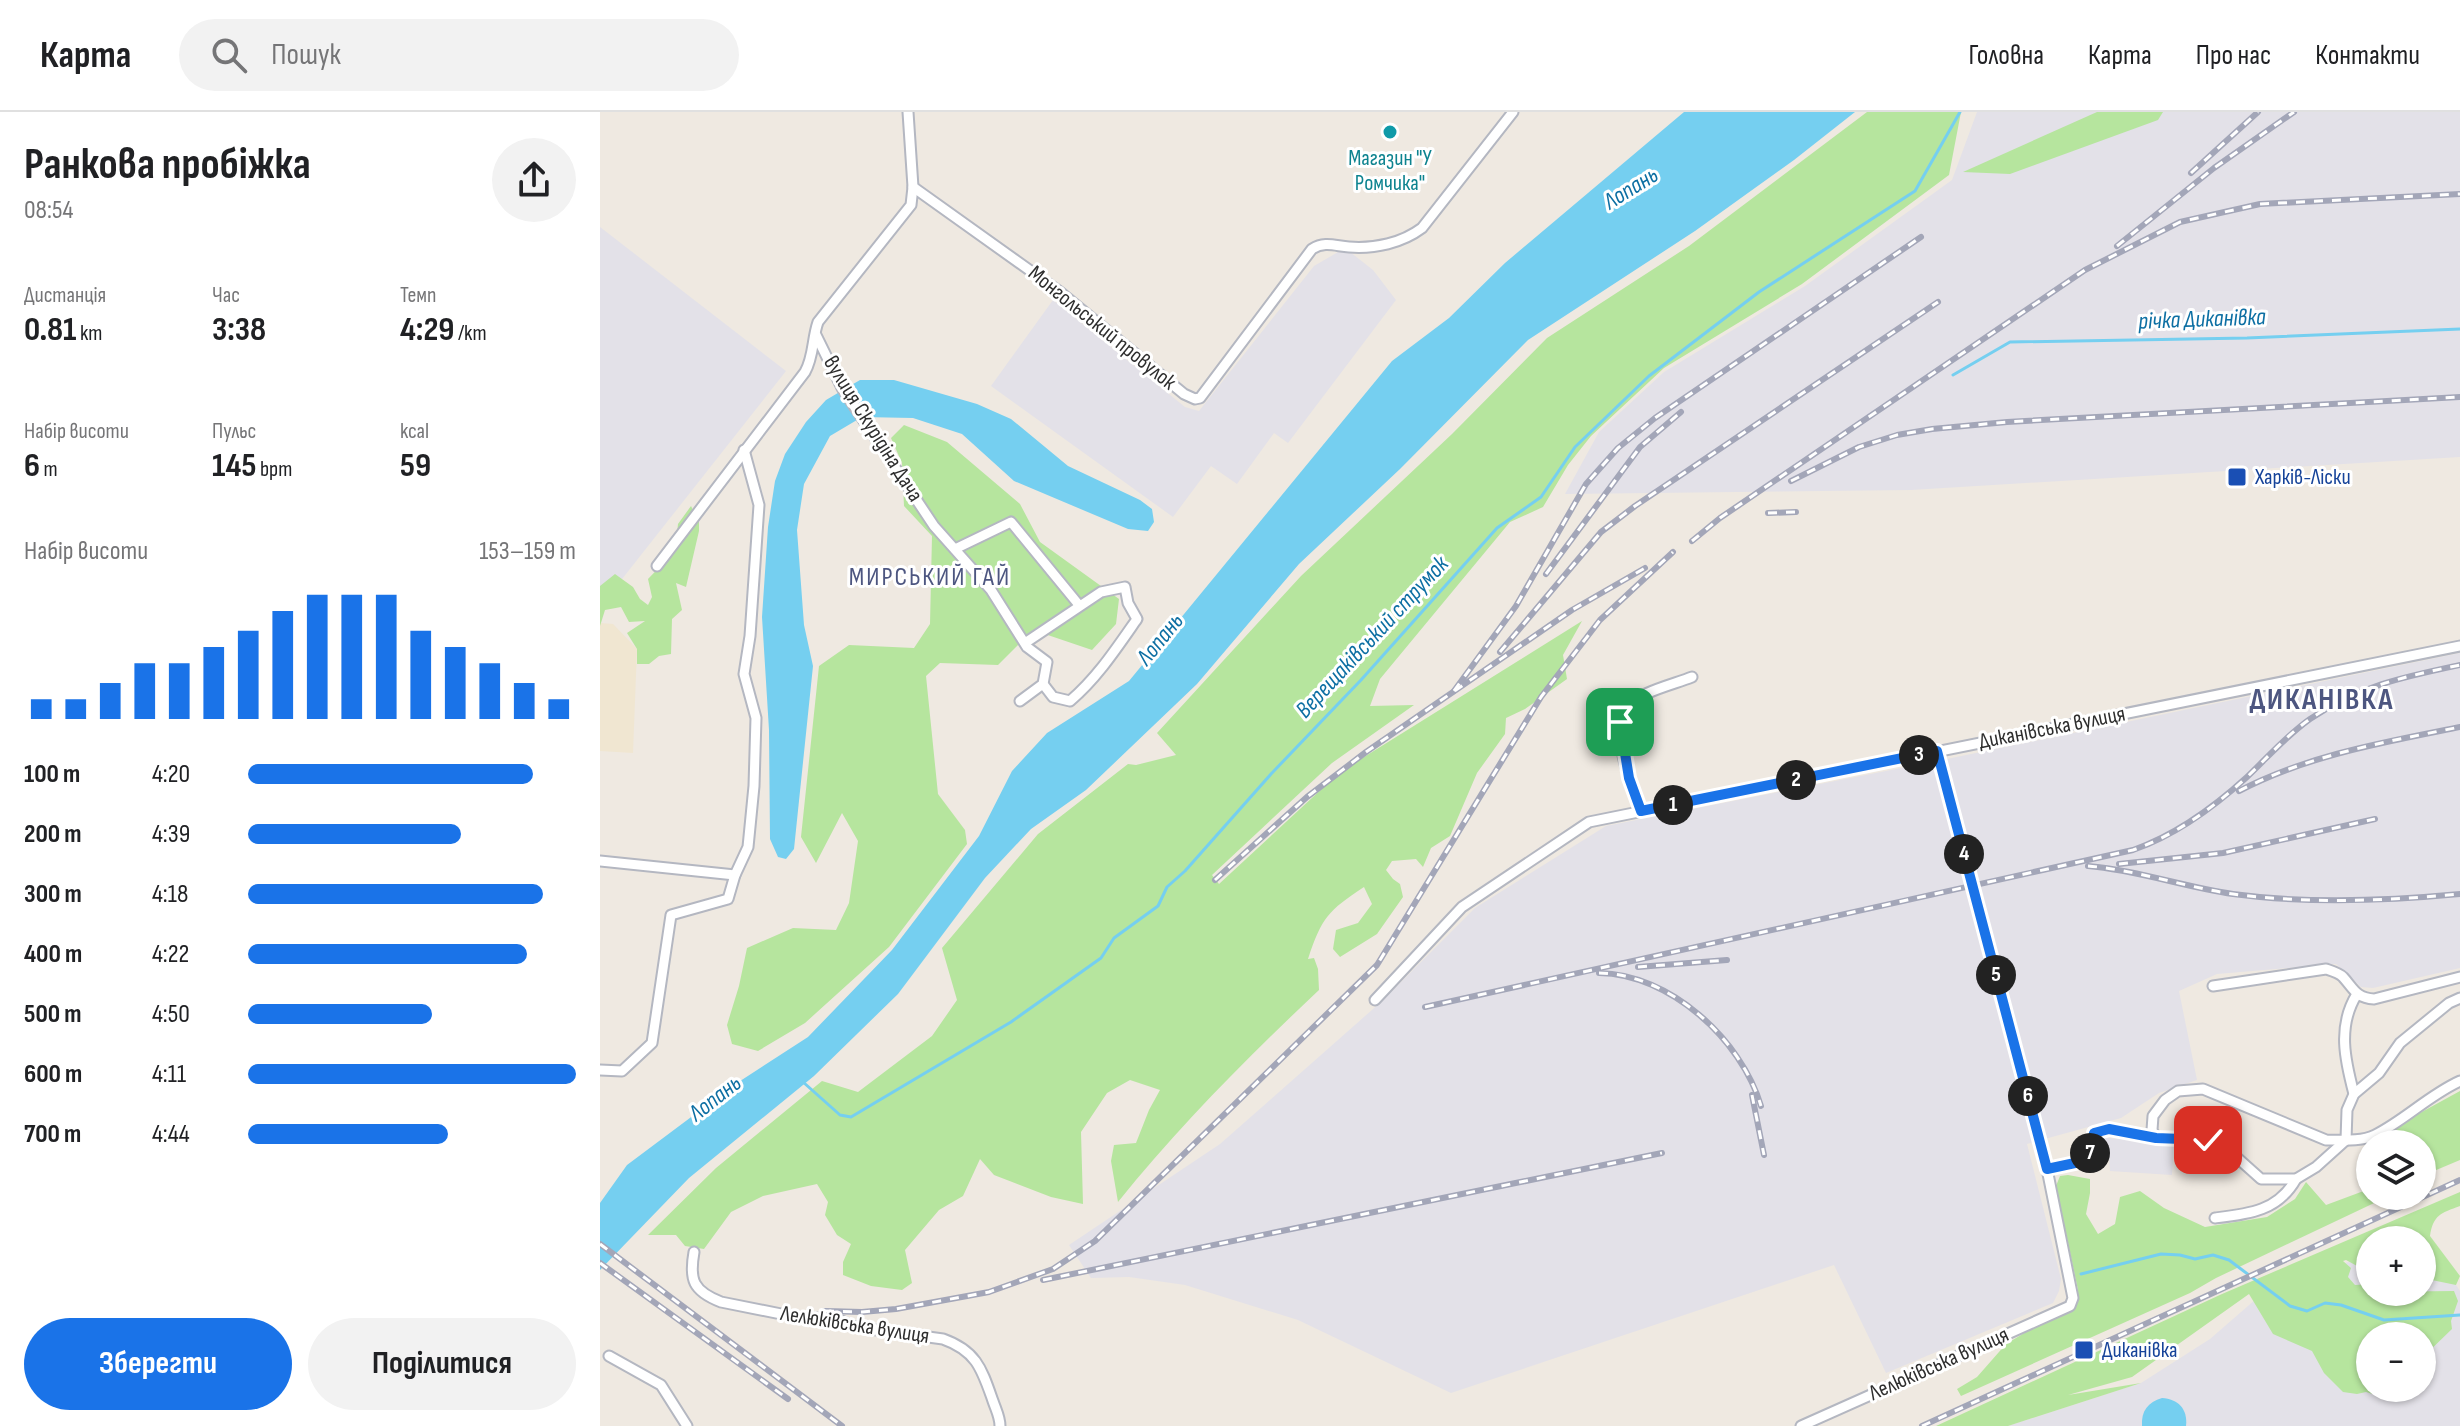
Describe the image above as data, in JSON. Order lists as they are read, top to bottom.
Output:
{
  "streets": {
    "street": [
      "Монгольський провулок",
      "вулиця Скурідіна Дача",
      "Диканівська вулиця",
      "Лелюківська вулиця"
    ]
  },
  "crossings": [
    ["Монгольський провулок", "вулиця Скурідіна Дача"]
  ],
  "districts": ["МИРСЬКИЙ ГАЙ", "ДИКАНІВКА"],
  "water": ["Лопань", "річка Диканівка", "Верещаківський струмок"],
  "places": {
    "other": ["Магазин \"У Ромчика\""],
    "transit": ["Харків-Ліски", "Диканівка"]
  },
  "page": {
    "header": "Карта",
    "search": "Пошук",
    "nav": [
      "Головна",
      "Карта",
      "Про нас",
      "Контакти"
    ],
    "heading": ["Ранкова пробіжка", "08:54"],
    "stats": [
      ["Дистанція", "0.81 km"],
      ["Час", "3:38"],
      ["Темп", "4:29 /km"],
      ["Набір висоти", "6 m"],
      ["Пульс", "145 bpm"],
      ["kcal", "59"]
    ],
    "chart": ["Набір висоти", "153–159 m"],
    "pins": [
      "3",
      "2",
      "1",
      "4",
      "5",
      "6",
      "7"
    ],
    "list": [
      {
        "name": "100 m",
        "note": "4:20"
      },
      {
        "name": "200 m",
        "note": "4:39"
      },
      {
        "name": "300 m",
        "note": "4:18"
      },
      {
        "name": "400 m",
        "note": "4:22"
      },
      {
        "name": "500 m",
        "note": "4:50"
      },
      {
        "name": "600 m",
        "note": "4:11"
      },
      {
        "name": "700 m",
        "note": "4:44"
      }
    ],
    "map_buttons": ["+", "−"],
    "buttons": ["Зберегти", "Поділитися"]
  }
}
